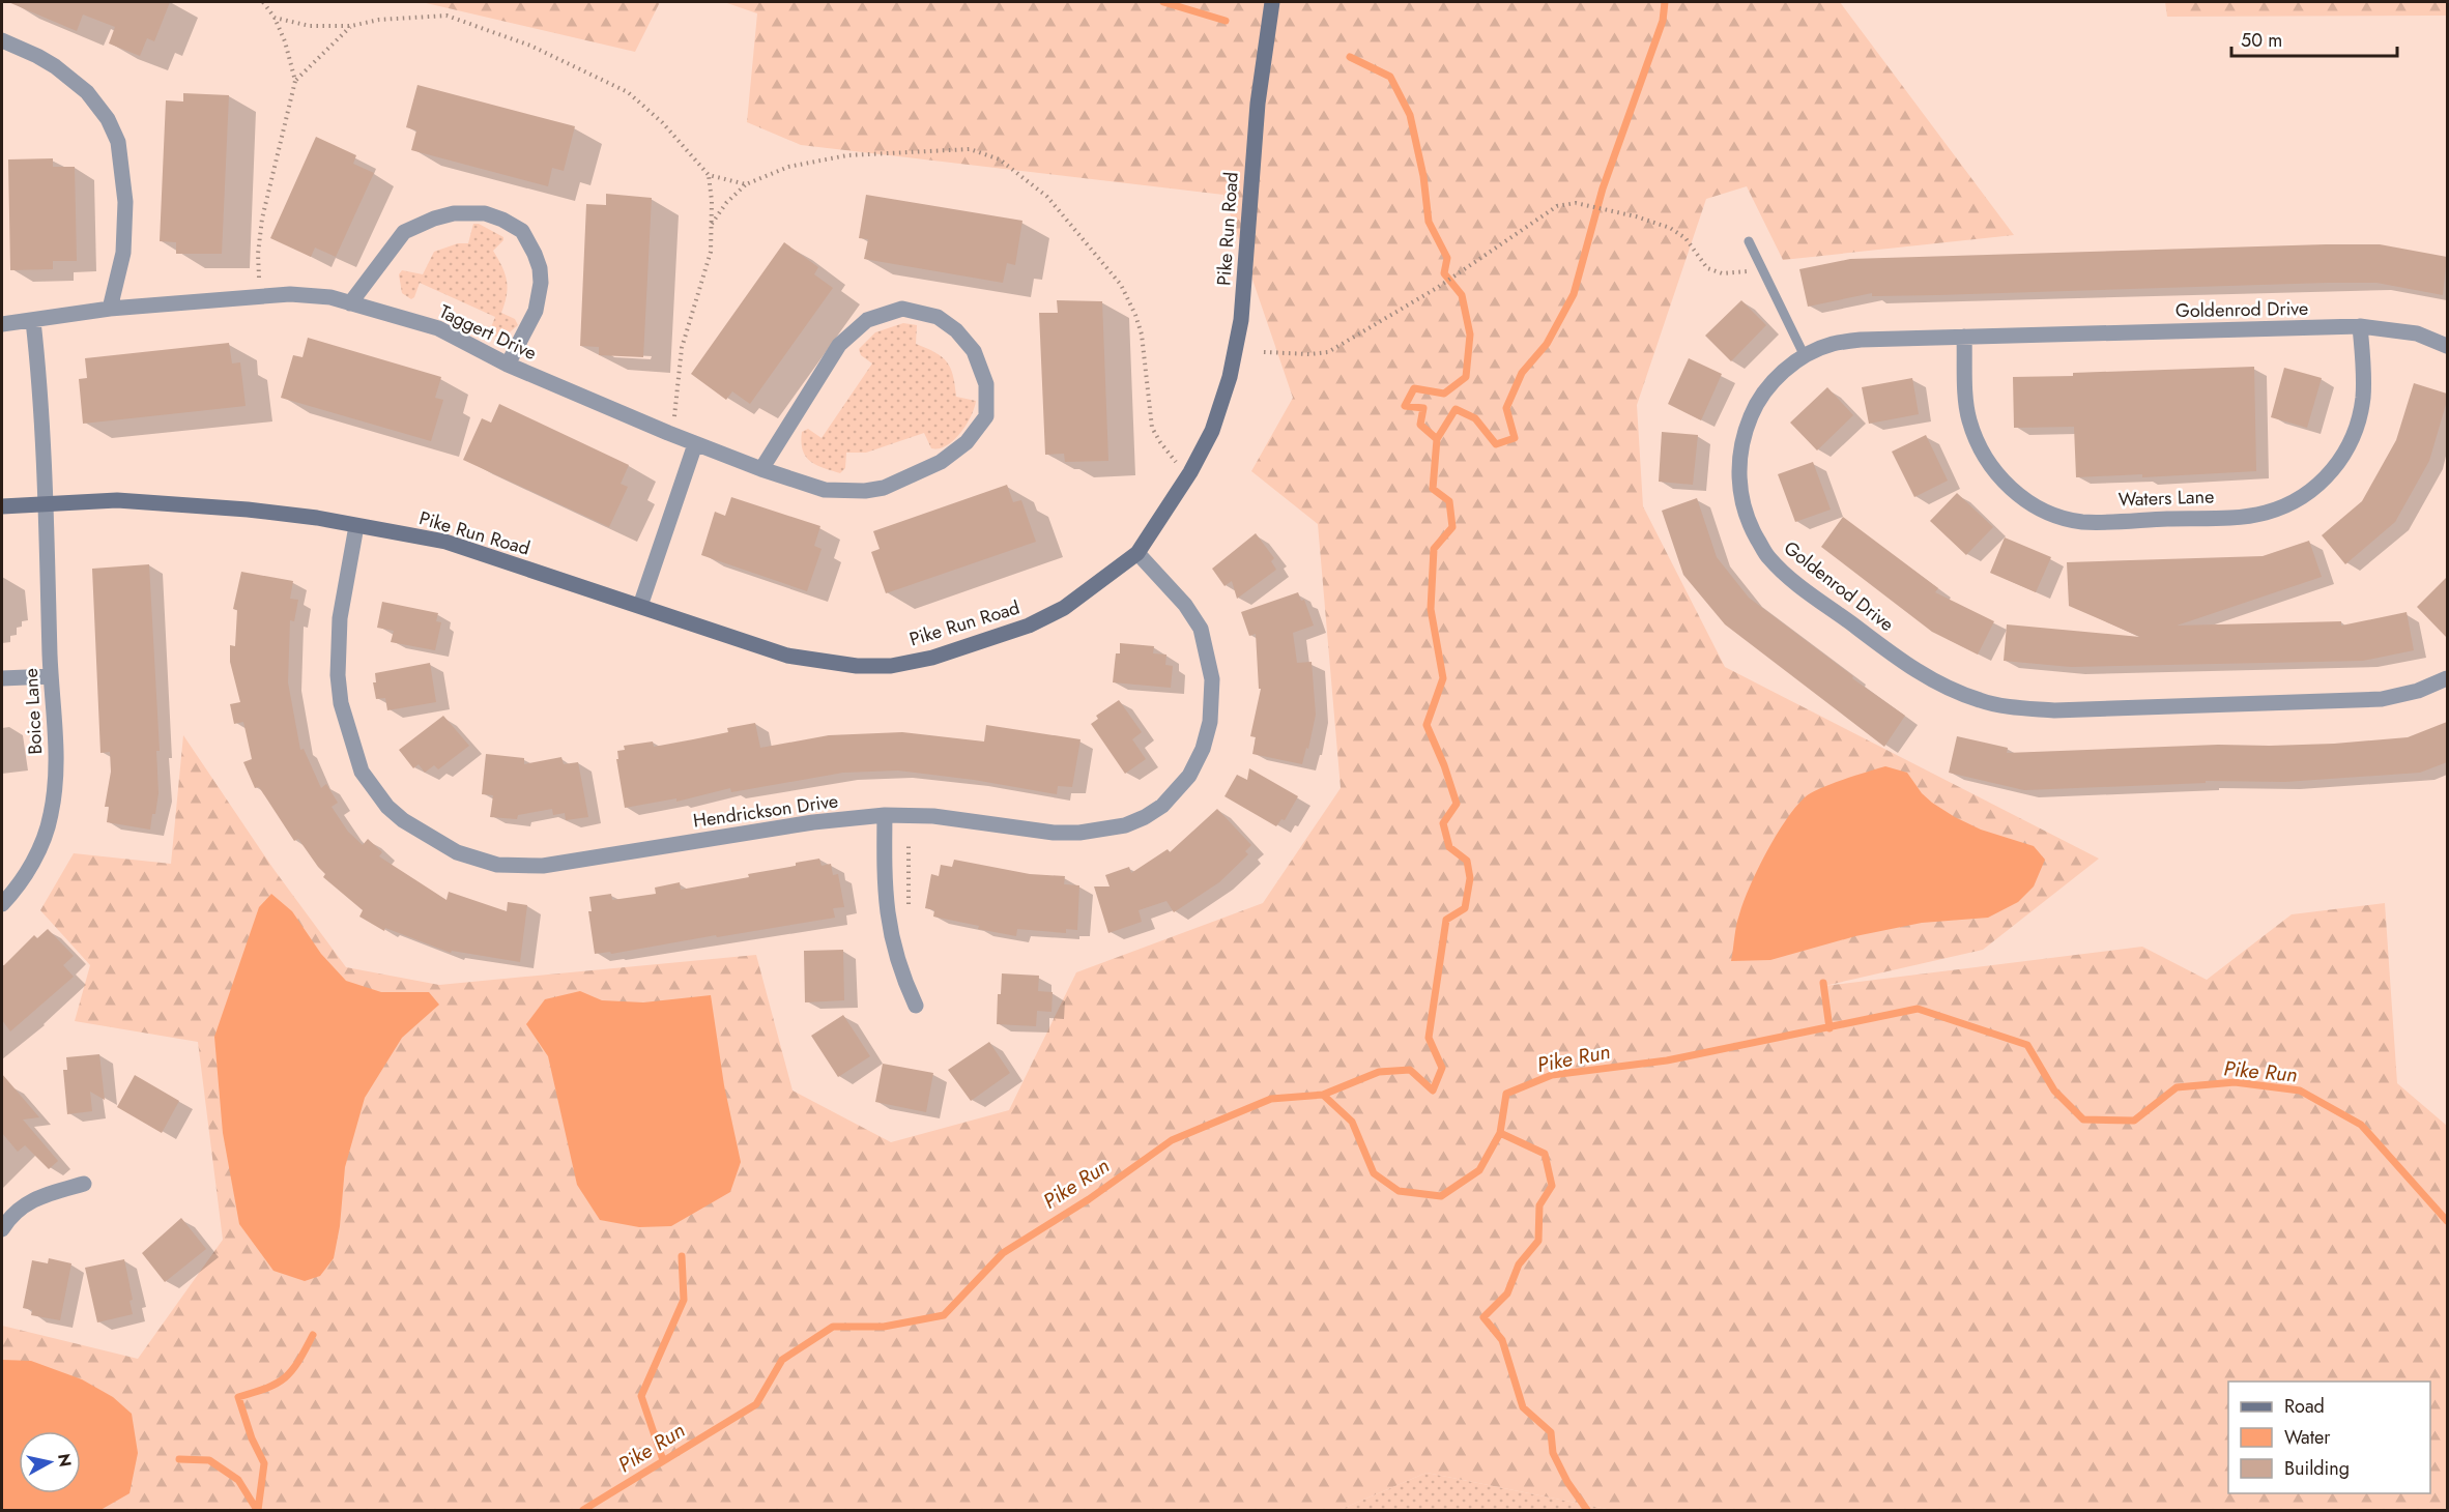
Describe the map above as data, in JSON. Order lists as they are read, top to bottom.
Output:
{
  "streets": {
    "street": [
      "Pike Run Road",
      "Goldenrod Drive",
      "Taggert Drive",
      "Waters Lane",
      "Boice Lane",
      "Hendrickson Drive"
    ]
  },
  "crossings": [
    ["Pike Run Road", "Boice Lane"],
    ["Pike Run Road", "Hendrickson Drive"],
    ["Goldenrod Drive", "Waters Lane"],
    ["Taggert Drive", "Boice Lane"]
  ],
  "water": ["Pike Run"],
  "legend": ["Road", "Water", "Building"],
  "scale_bar": "50 m",
  "north": "right"
}
